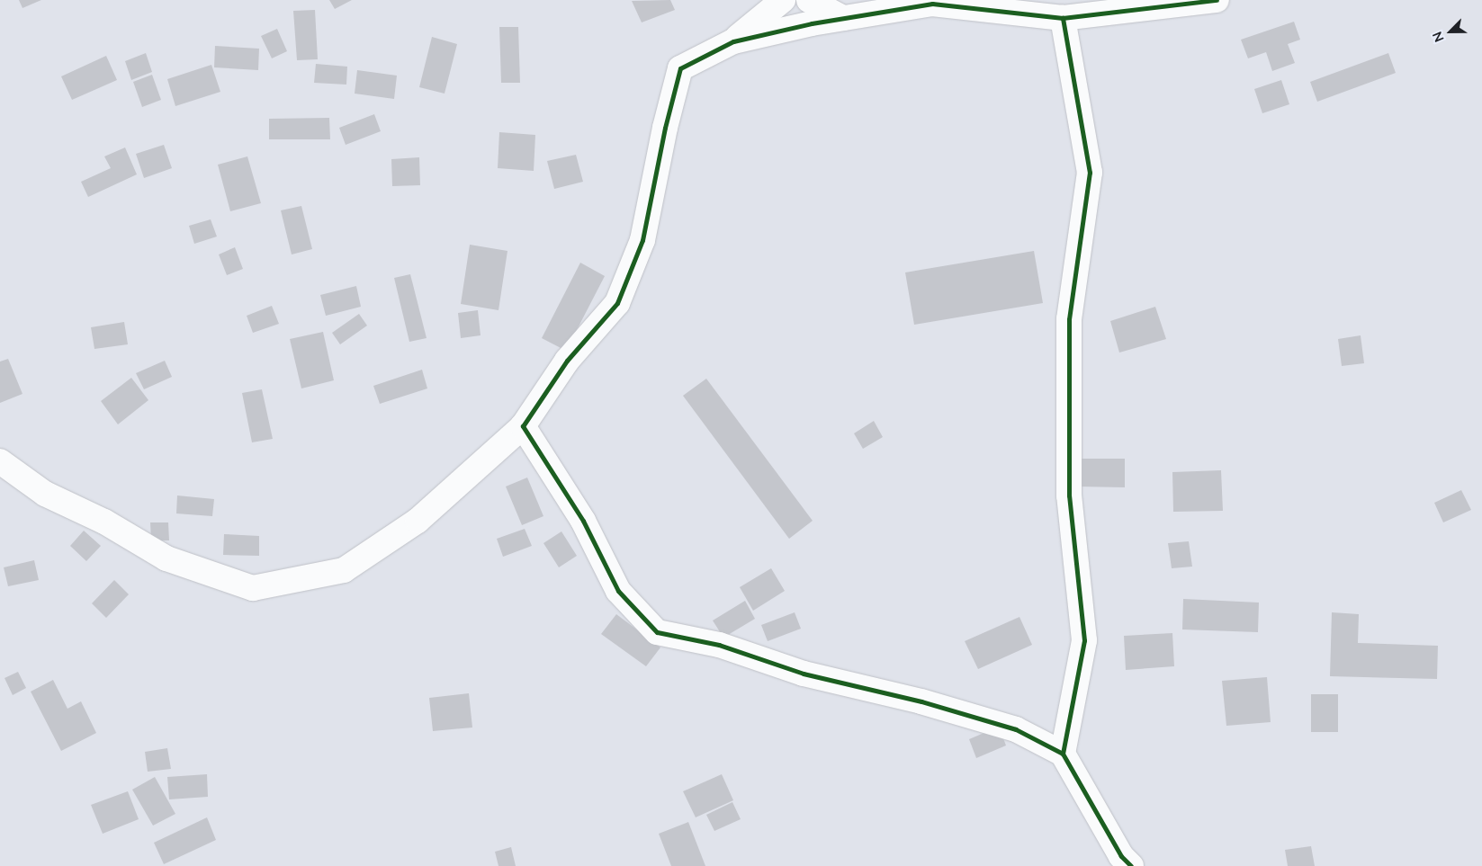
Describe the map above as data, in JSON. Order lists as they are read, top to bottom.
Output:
{
  "north": "bottom left"
}
